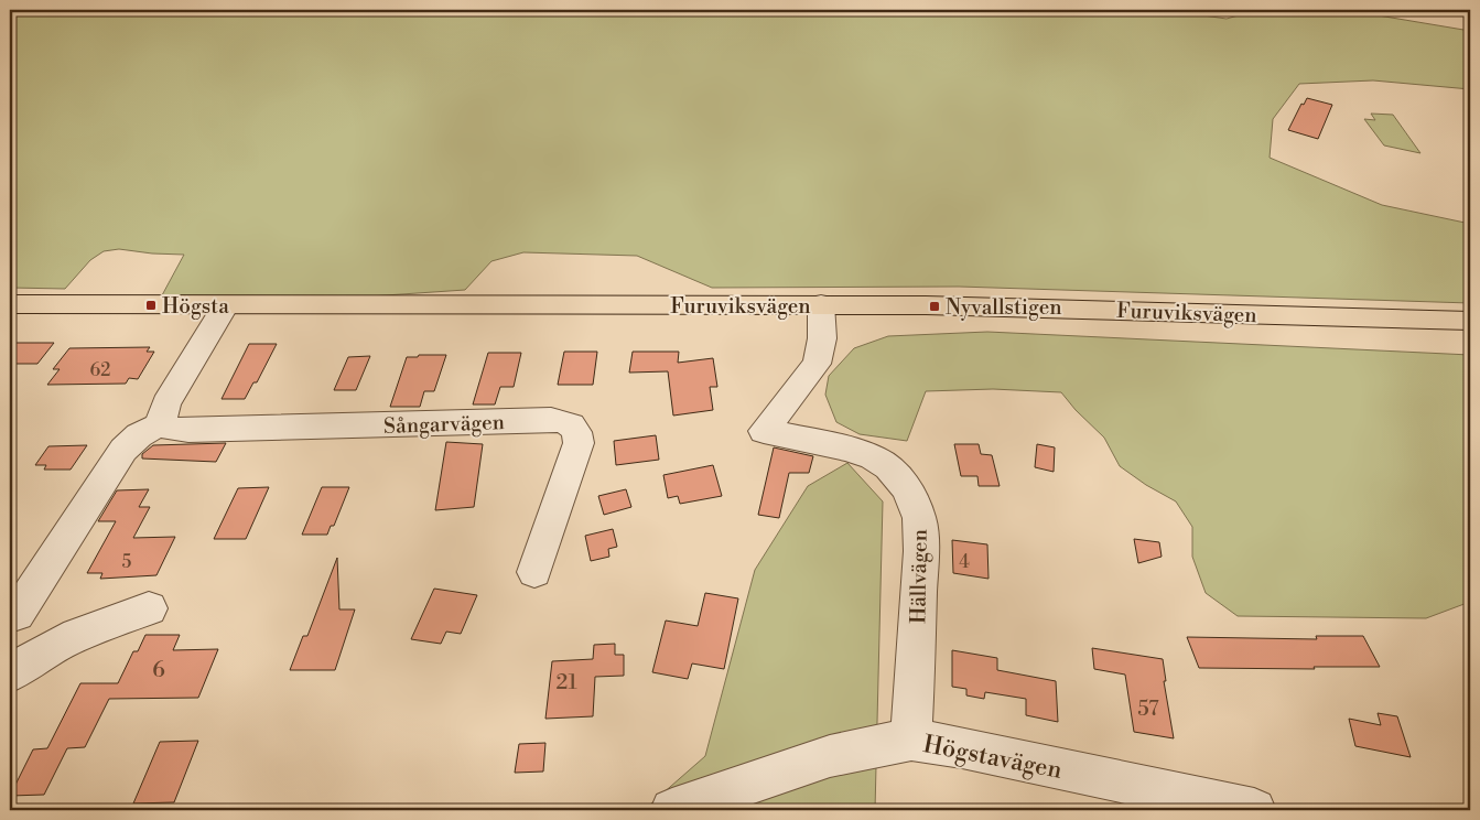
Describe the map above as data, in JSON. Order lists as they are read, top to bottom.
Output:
{
  "streets": {
    "main road": ["Furuviksvägen"],
    "street": ["Sångarvägen", "Hällvägen", "Högstavägen"]
  },
  "crossings": [
    ["Furuviksvägen", "Hällvägen"],
    ["Hällvägen", "Högstavägen"]
  ],
  "places": {
    "transit": ["Högsta", "Nyvallstigen"]
  },
  "house_numbers": [
    "62",
    "5",
    "4",
    "6",
    "21",
    "57"
  ]
}
